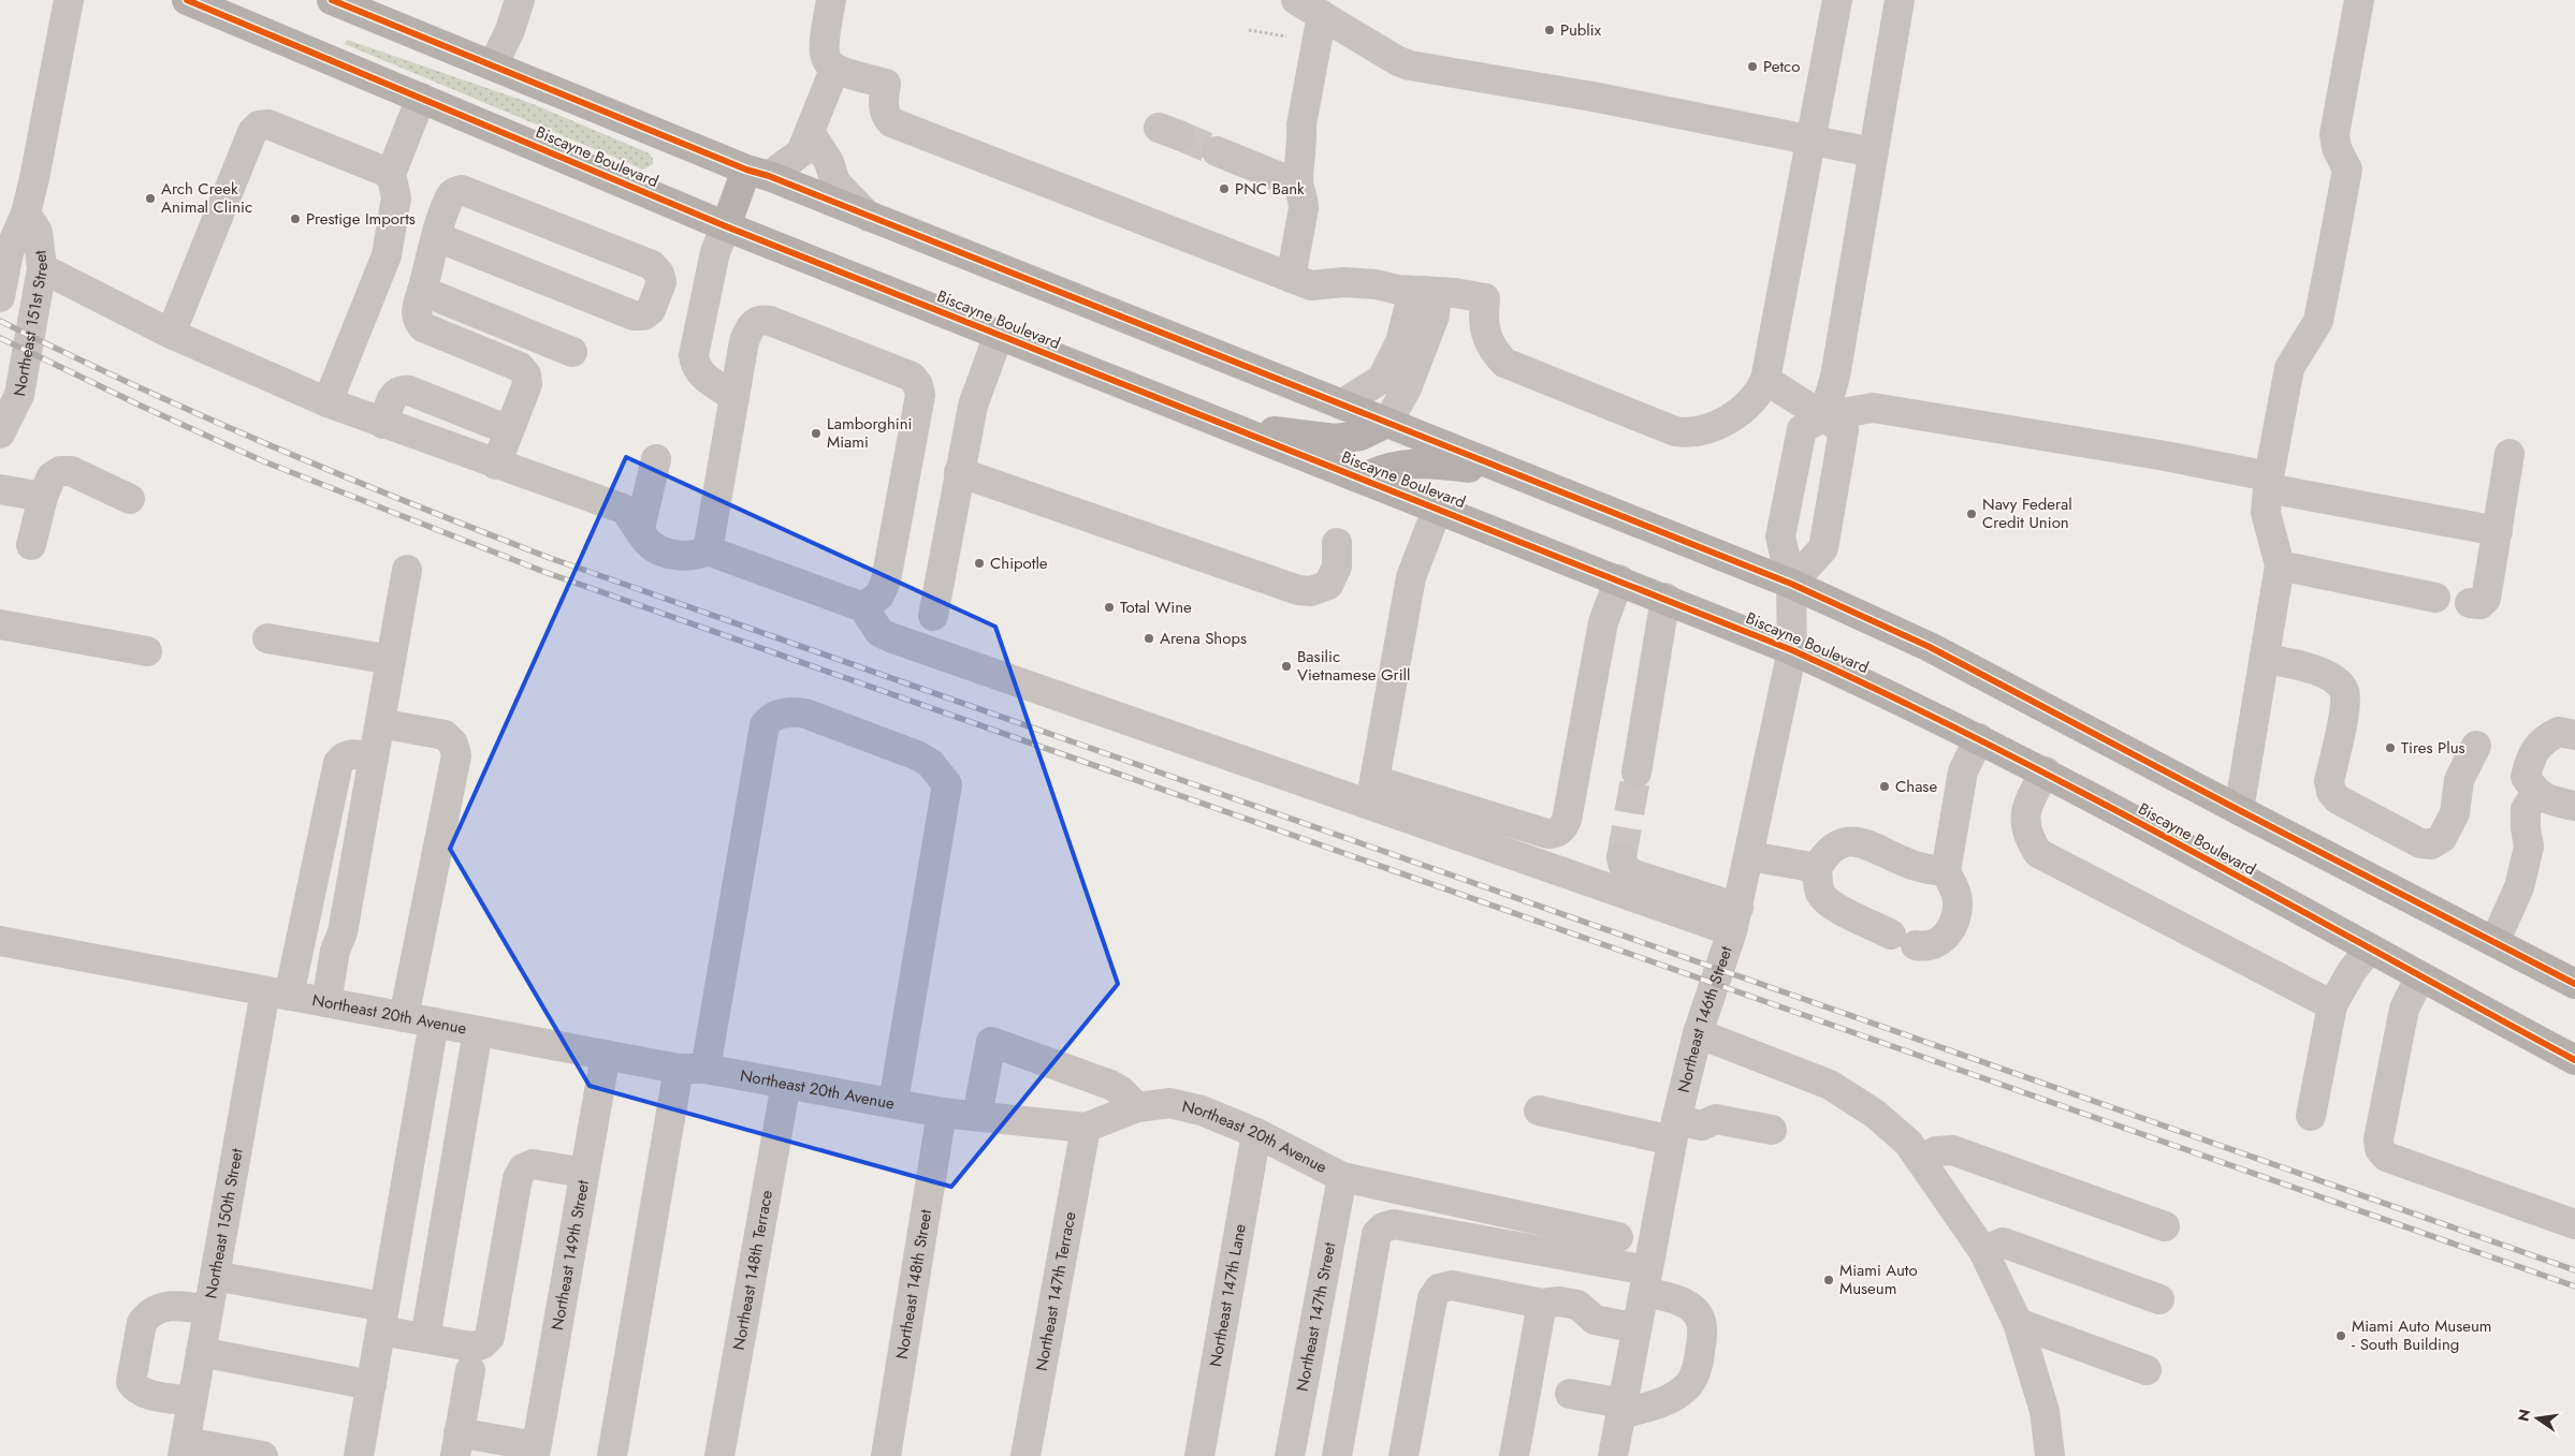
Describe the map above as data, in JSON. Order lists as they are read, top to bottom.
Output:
{
  "streets": {
    "main road": ["Biscayne Boulevard"],
    "street": [
      "Northeast 151st Street",
      "Northeast 20th Avenue",
      "Northeast 146th Street",
      "Northeast 150th Street",
      "Northeast 149th Street",
      "Northeast 148th Terrace",
      "Northeast 148th Street",
      "Northeast 147th Terrace",
      "Northeast 147th Lane",
      "Northeast 147th Street"
    ]
  },
  "crossings": [
    ["Biscayne Boulevard", "Northeast 146th Street"],
    ["Northeast 20th Avenue", "Northeast 150th Street"],
    ["Northeast 20th Avenue", "Northeast 149th Street"],
    ["Northeast 20th Avenue", "Northeast 148th Terrace"],
    ["Northeast 20th Avenue", "Northeast 148th Street"],
    ["Northeast 20th Avenue", "Northeast 147th Terrace"],
    ["Northeast 20th Avenue", "Northeast 147th Lane"],
    ["Northeast 20th Avenue", "Northeast 147th Street"]
  ],
  "places": [
    "Publix",
    "Petco",
    "PNC Bank",
    "Arch Creek Animal Clinic",
    "Prestige Imports",
    "Lamborghini Miami",
    "Navy Federal Credit Union",
    "Chipotle",
    "Total Wine",
    "Arena Shops",
    "Basilic Vietnamese Grill",
    "Tires Plus",
    "Chase",
    "Miami Auto Museum",
    "Miami Auto Museum - South Building"
  ],
  "north": "left"
}
